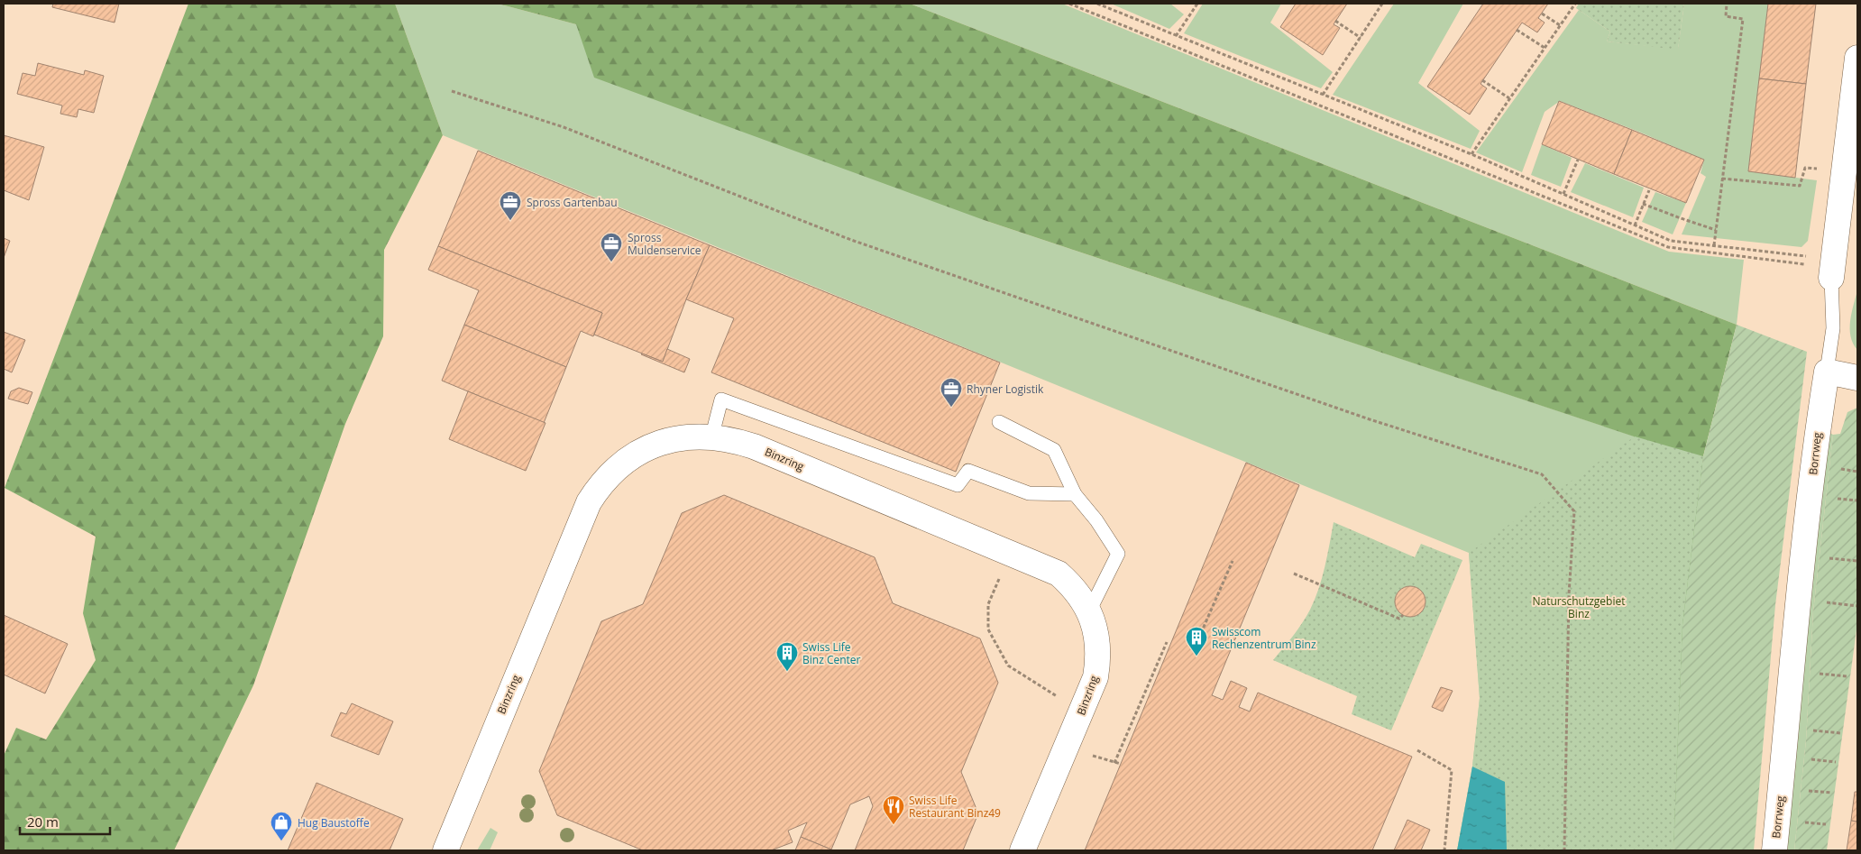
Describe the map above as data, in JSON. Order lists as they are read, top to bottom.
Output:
{
  "streets": {
    "street": ["Borrweg", "Binzring"]
  },
  "parks": ["Naturschutzgebiet Binz"],
  "places": {
    "office": ["Spross Gartenbau", "Spross Muldenservice", "Rhyner Logistik"],
    "building": ["Swisscom Rechenzentrum Binz", "Swiss Life Binz Center"],
    "restaurant": ["Swiss Life Restaurant Binz49"],
    "shop": ["Hug Baustoffe"]
  },
  "scale_bar": "20 m"
}
